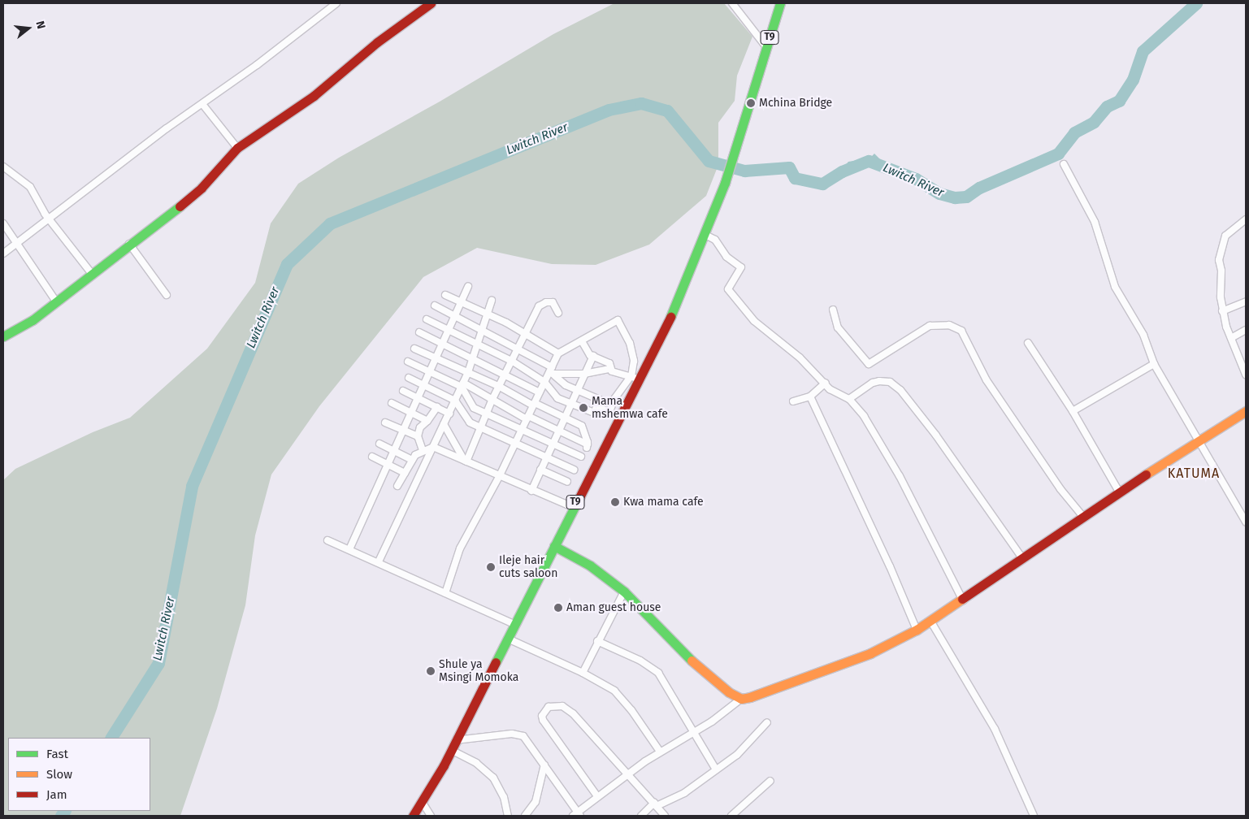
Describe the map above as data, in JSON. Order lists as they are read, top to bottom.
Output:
{
  "streets": {
    "main road": ["T9"]
  },
  "districts": ["KATUMA"],
  "water": ["Lwitch River"],
  "places": [
    "Mchina Bridge",
    "Mama mshemwa cafe",
    "Kwa mama cafe",
    "Ileje hair cuts saloon",
    "Aman guest house",
    "Shule ya Msingi Momoka"
  ],
  "legend": ["Fast", "Slow", "Jam"],
  "north": "right"
}
